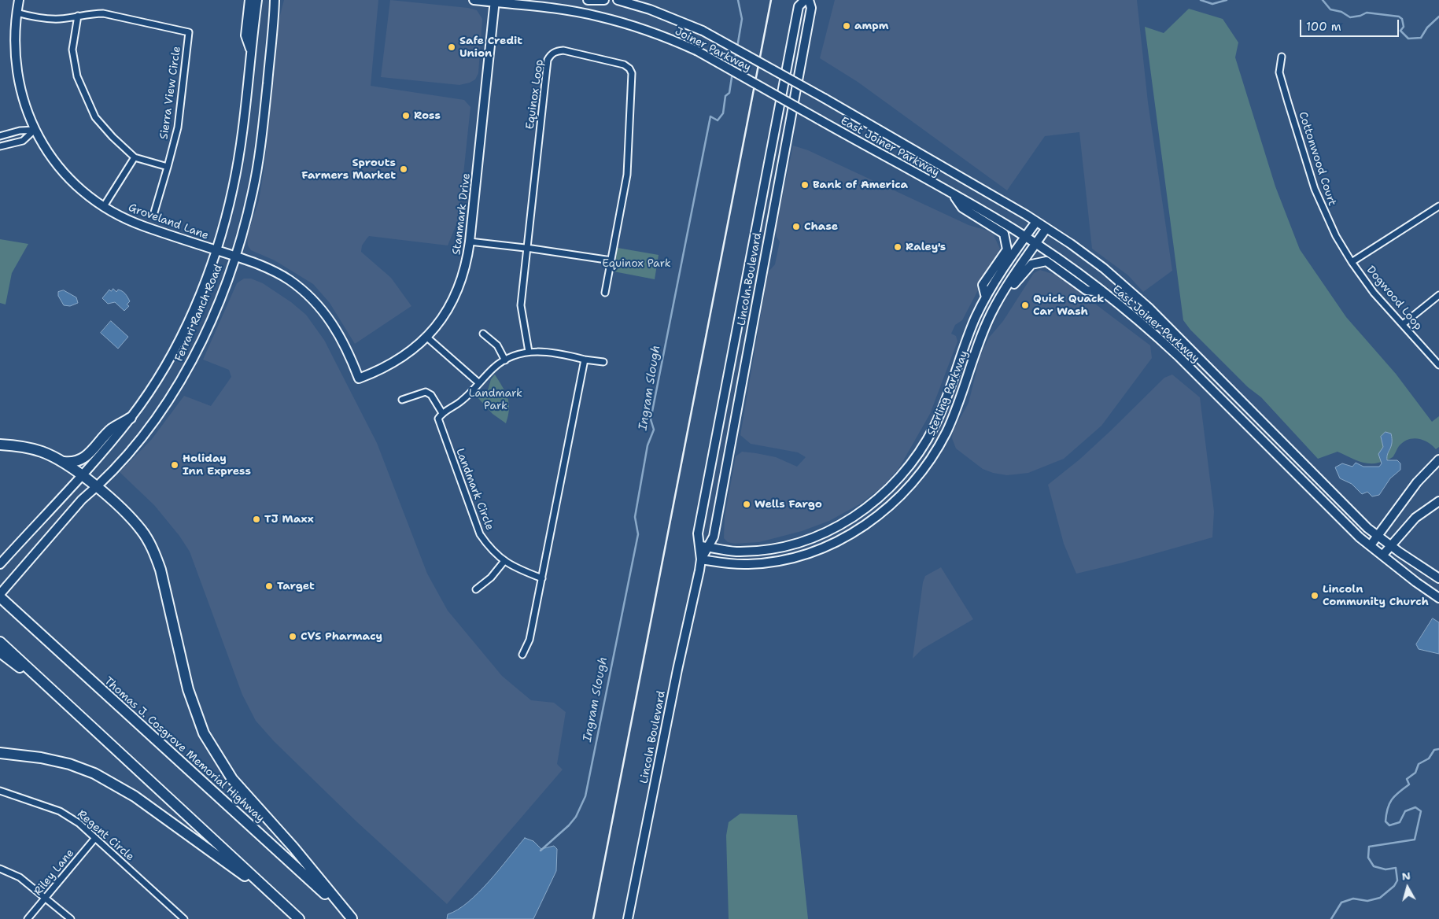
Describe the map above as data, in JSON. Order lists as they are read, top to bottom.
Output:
{
  "streets": {
    "highway": ["Thomas J. Cosgrove Memorial Highway"],
    "main road": [
      "Joiner Parkway",
      "East Joiner Parkway",
      "Stanmark Drive",
      "Groveland Lane",
      "Lincoln Boulevard",
      "Ferrari Ranch Road",
      "Sterling Parkway"
    ],
    "street": [
      "Sierra View Circle",
      "Equinox Loop",
      "Cottonwood Court",
      "Dogwood Loop",
      "Landmark Circle",
      "Regent Circle",
      "Riley Lane"
    ]
  },
  "crossings": [
    ["Joiner Parkway", "East Joiner Parkway"],
    ["Joiner Parkway", "Stanmark Drive"],
    ["East Joiner Parkway", "Sterling Parkway"],
    ["Cottonwood Court", "Dogwood Loop"],
    ["Stanmark Drive", "Groveland Lane"],
    ["Groveland Lane", "Ferrari Ranch Road"],
    ["Lincoln Boulevard", "Sterling Parkway"],
    ["Regent Circle", "Riley Lane"]
  ],
  "water": ["Ingram Slough"],
  "parks": ["Equinox Park", "Landmark Park"],
  "places": [
    "ampm",
    "Safe Credit Union",
    "Ross",
    "Sprouts Farmers Market",
    "Bank of America",
    "Chase",
    "Raley's",
    "Quick Quack Car Wash",
    "Holiday Inn Express",
    "Wells Fargo",
    "TJ Maxx",
    "Target",
    "Lincoln Community Church",
    "CVS Pharmacy"
  ],
  "scale_bar": "100 m",
  "north": "top"
}
